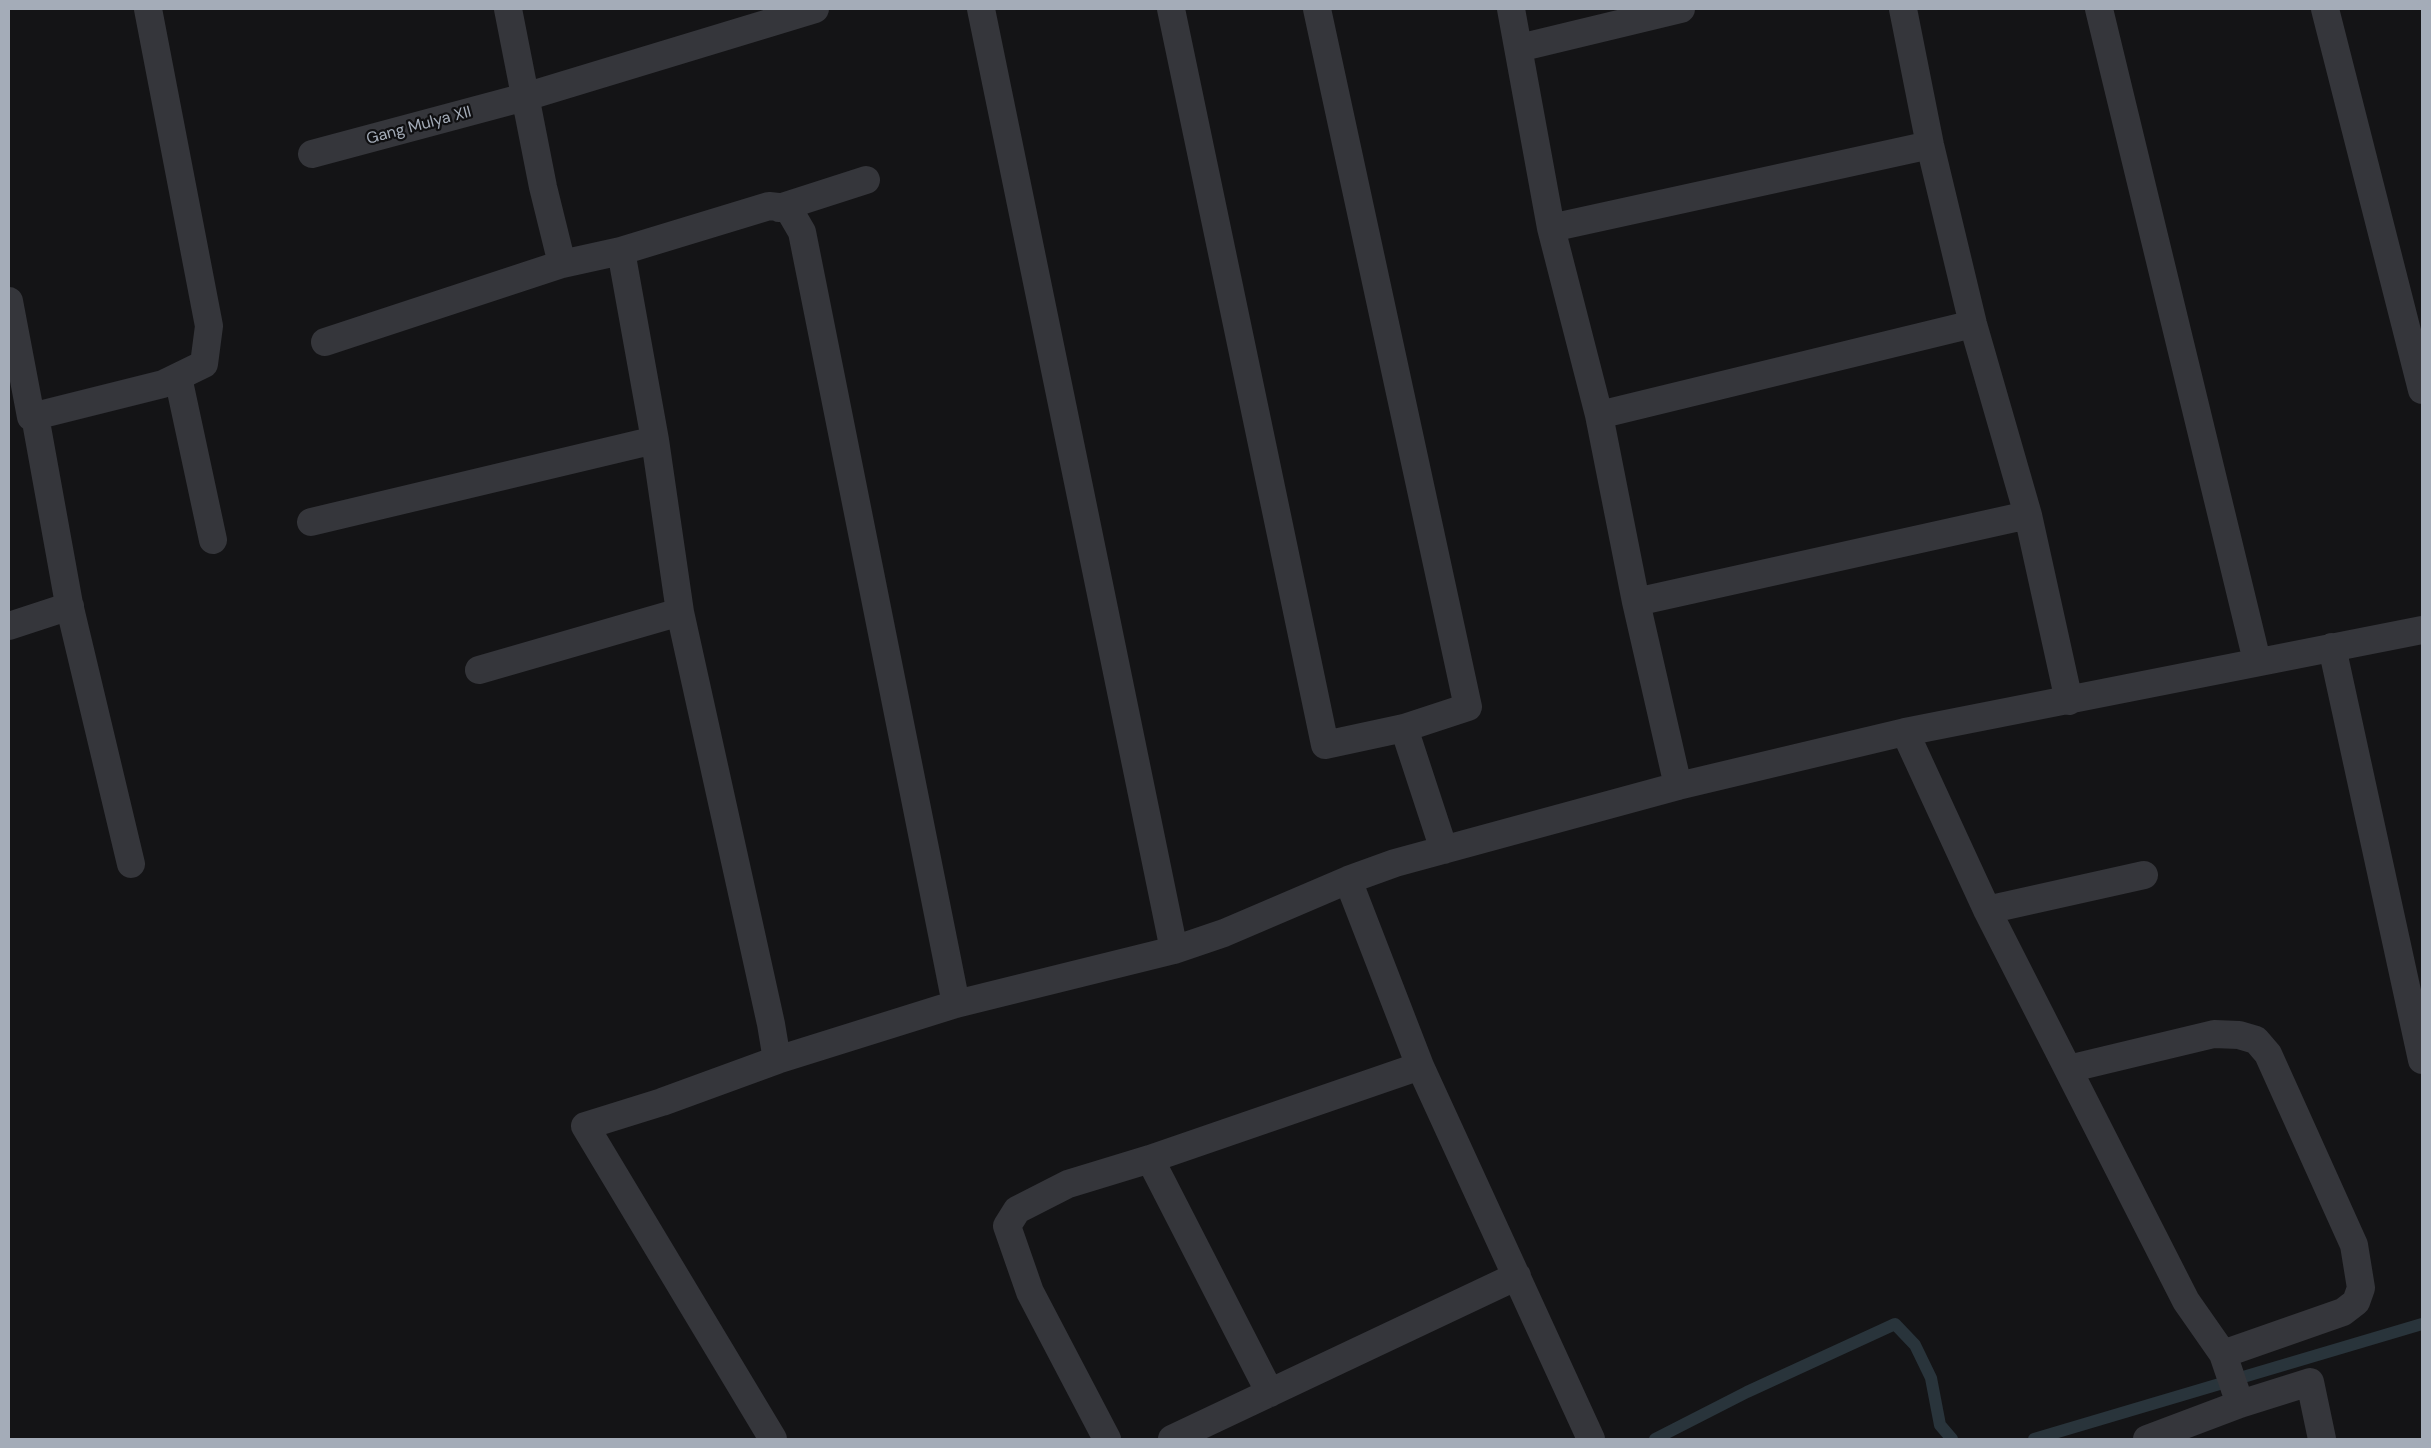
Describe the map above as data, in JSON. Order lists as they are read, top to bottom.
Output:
{
  "streets": {
    "street": ["Gang Mulya XII"]
  }
}
